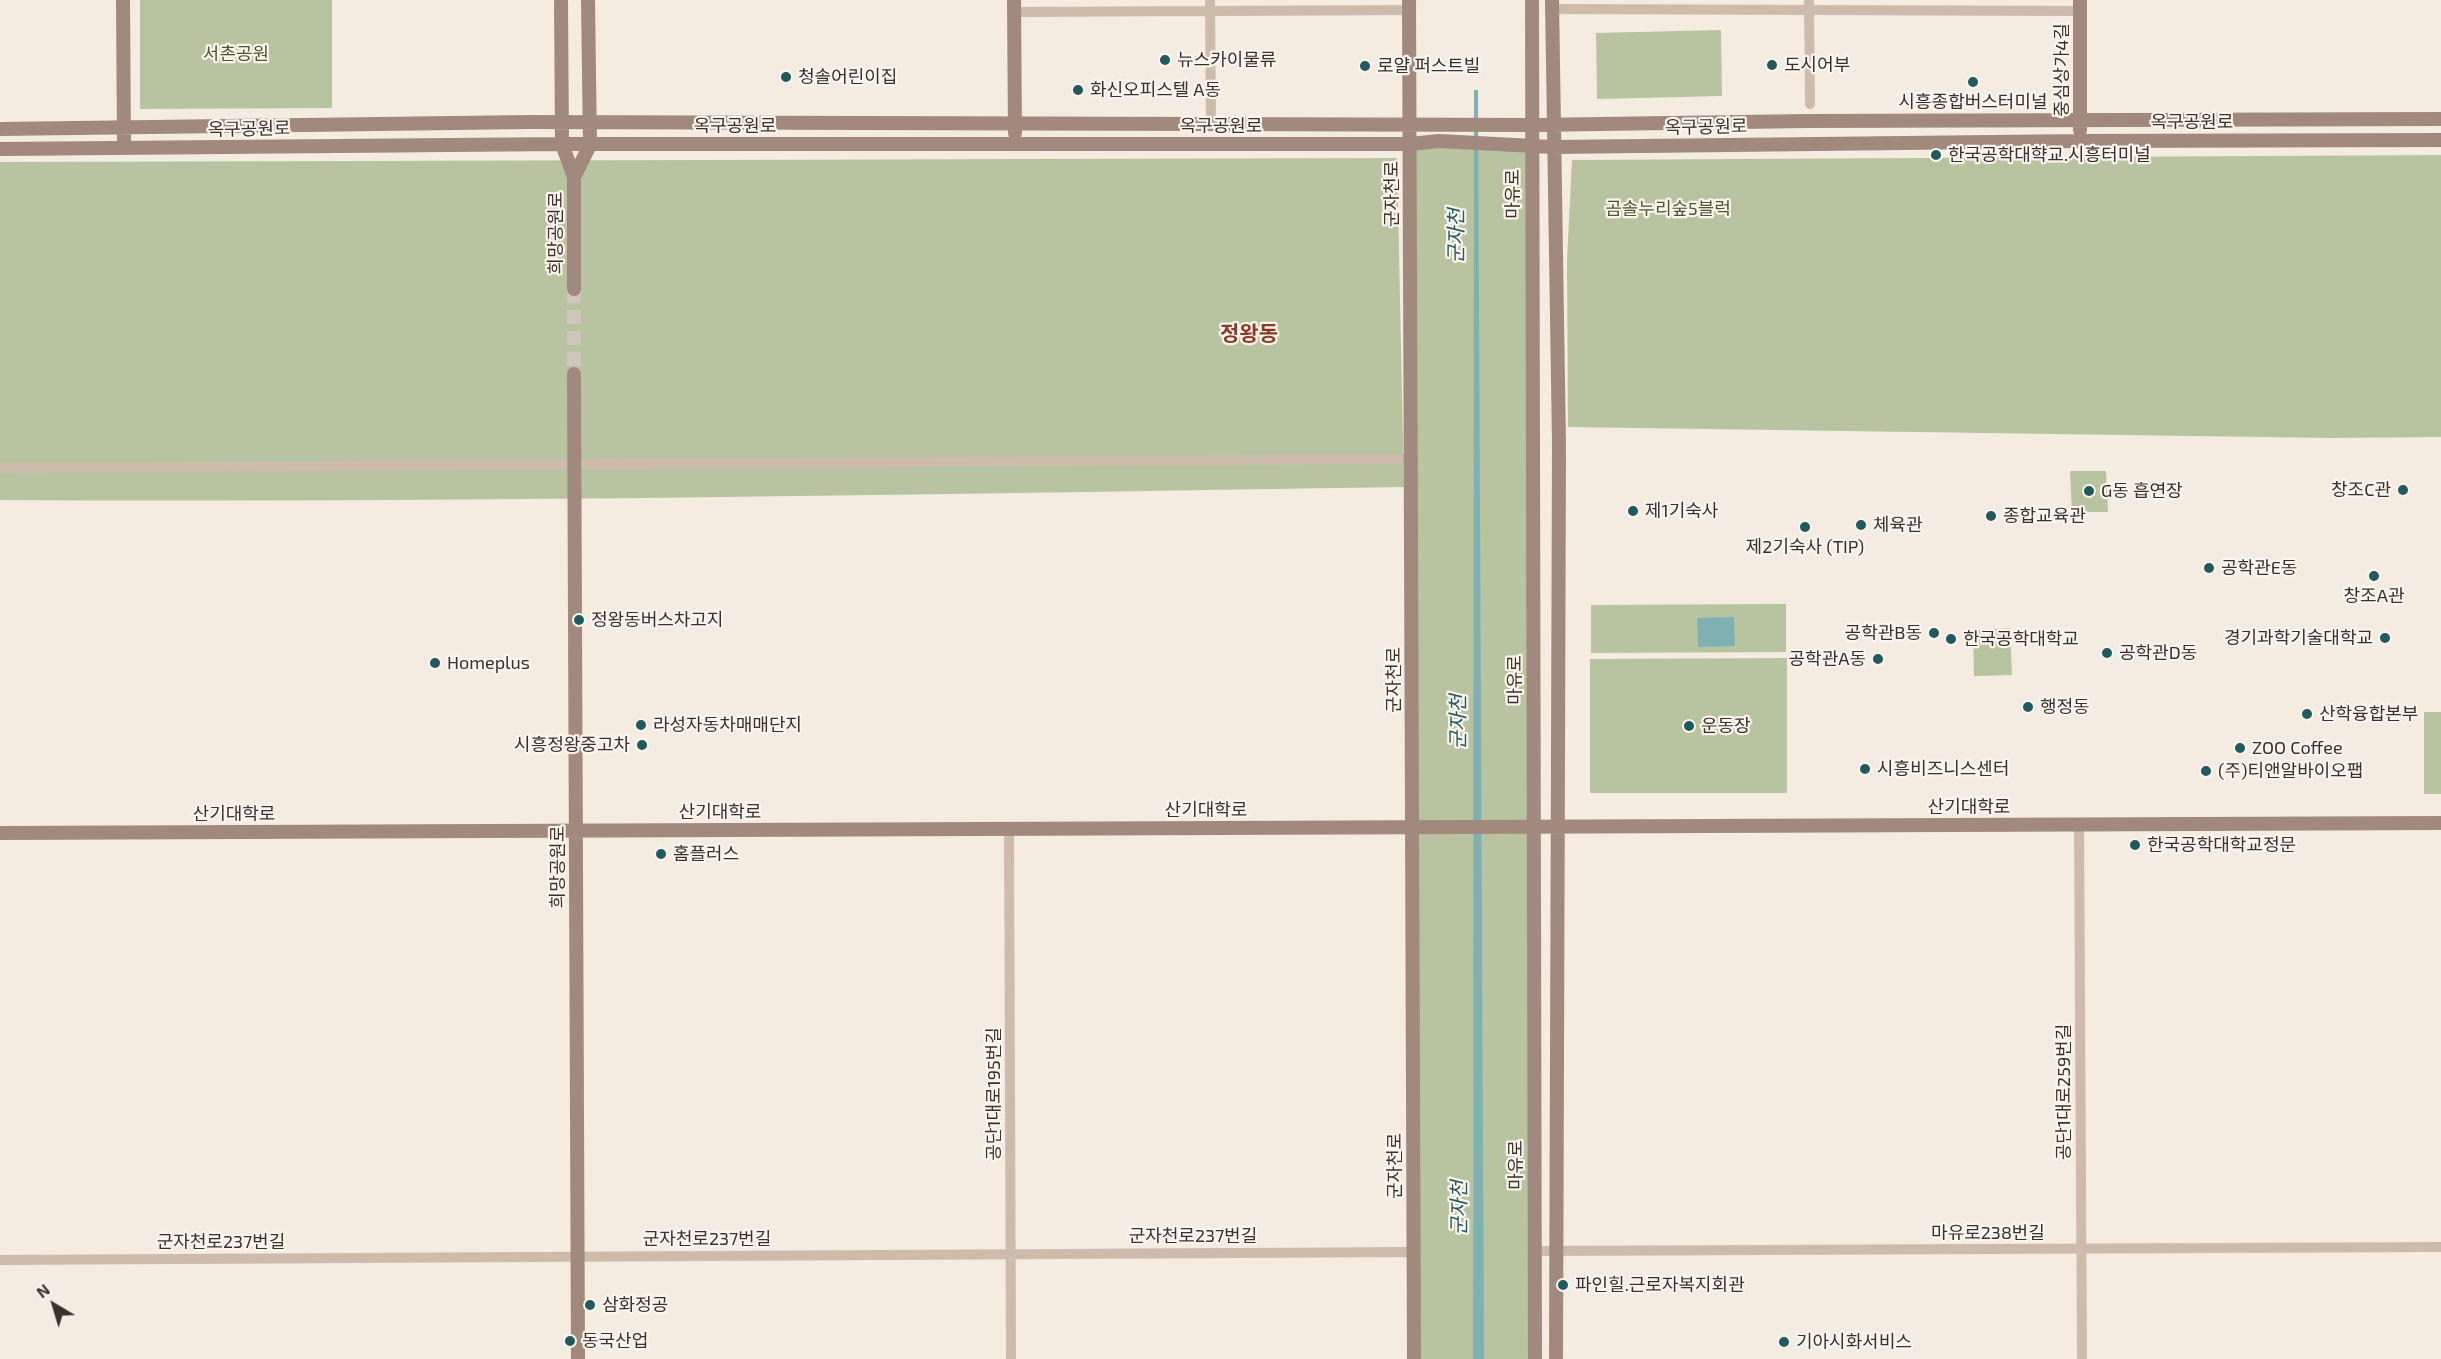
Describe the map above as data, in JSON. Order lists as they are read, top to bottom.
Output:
{
  "streets": {
    "street": [
      "중심상가4길",
      "옥구공원로",
      "군자천로",
      "마유로",
      "희망공원로",
      "산기대학로",
      "공단1대로259번길",
      "공단1대로195번길",
      "마유로238번길",
      "군자천로237번길"
    ]
  },
  "crossings": [
    ["중심상가4길", "옥구공원로"],
    ["옥구공원로", "군자천로"],
    ["옥구공원로", "마유로"],
    ["군자천로", "산기대학로"],
    ["군자천로", "군자천로237번길"],
    ["마유로", "산기대학로"],
    ["마유로", "마유로238번길"],
    ["희망공원로", "산기대학로"],
    ["희망공원로", "군자천로237번길"],
    ["산기대학로", "공단1대로259번길"],
    ["산기대학로", "공단1대로195번길"],
    ["공단1대로259번길", "마유로238번길"],
    ["공단1대로195번길", "군자천로237번길"]
  ],
  "districts": ["정왕동"],
  "water": ["군자천"],
  "parks": ["서촌공원", "곰솔누리숲5블럭"],
  "places": [
    "뉴스카이물류",
    "도시어부",
    "로얄 퍼스트빌",
    "청솔어린이집",
    "시흥종합버스터미널",
    "화신오피스텔 A동",
    "한국공학대햑교.시흥터미널",
    "창조C관",
    "G동 흡연장",
    "제1기숙사",
    "종합교육관",
    "체육관",
    "제2기숙사 (TIP)",
    "공학관E동",
    "창조A관",
    "정왕동버스차고지",
    "공학관B동",
    "경기과학기술대학교",
    "한국공학대학교",
    "공학관D동",
    "공학관A동",
    "Homeplus",
    "행정동",
    "산학융합본부",
    "라성자동차매매단지",
    "운동장",
    "시흥정왕중고차",
    "ZOO Coffee",
    "시흥비즈니스센터",
    "(주)티앤알바이오팹",
    "한국공학대학교정문",
    "홈플러스",
    "파인힐.근로자복지회관",
    "삼화정공",
    "동국산업",
    "기아시화서비스"
  ],
  "north": "top left"
}
